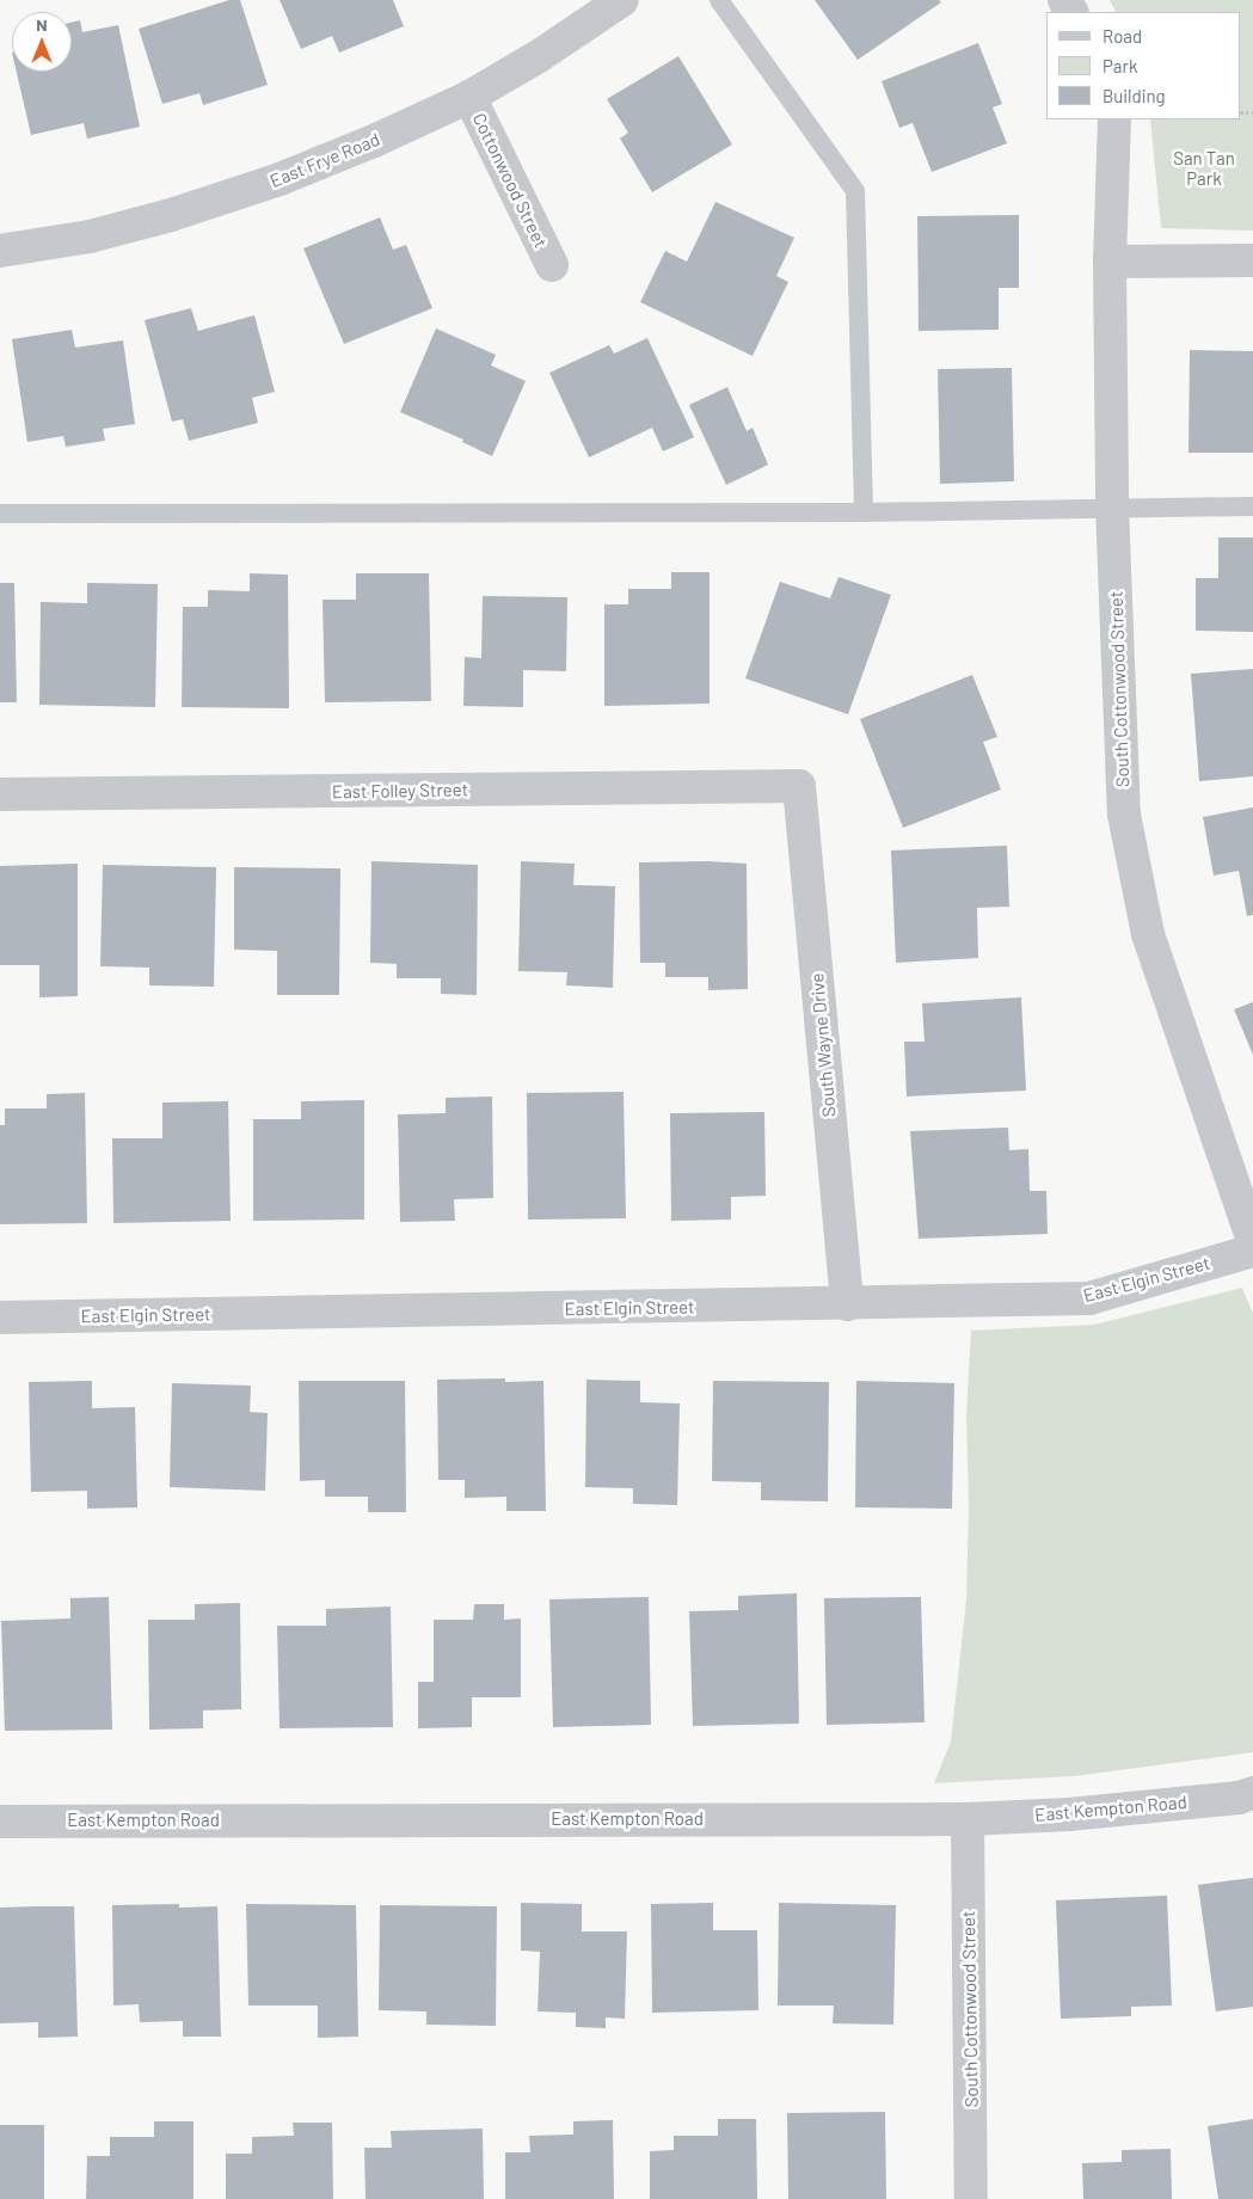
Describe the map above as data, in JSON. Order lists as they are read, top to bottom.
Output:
{
  "streets": {
    "street": [
      "East Frye Road",
      "Cottonwood Street",
      "South Cottonwood Street",
      "East Folley Street",
      "South Wayne Drive",
      "East Elgin Street",
      "East Kempton Road"
    ]
  },
  "crossings": [
    ["East Frye Road", "Cottonwood Street"],
    ["South Cottonwood Street", "East Kempton Road"],
    ["East Folley Street", "South Wayne Drive"],
    ["South Wayne Drive", "East Elgin Street"]
  ],
  "parks": ["San Tan Park"],
  "legend": ["Road", "Park", "Building"],
  "north": "top"
}
